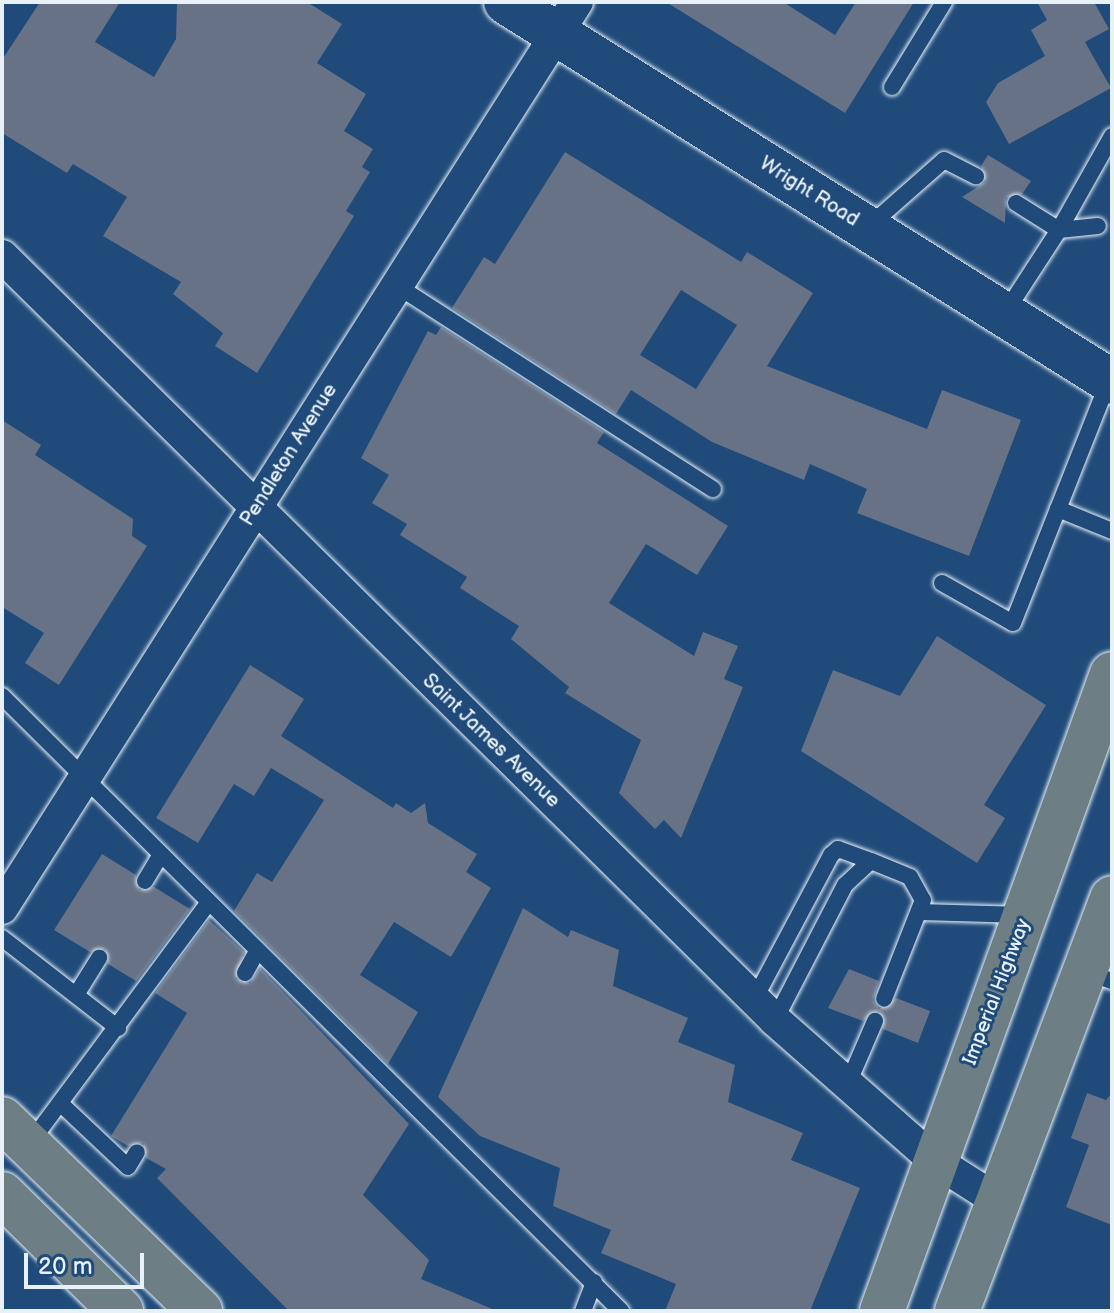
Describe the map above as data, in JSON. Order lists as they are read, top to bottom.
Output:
{
  "streets": {
    "main road": ["Imperial Highway"],
    "street": ["Wright Road", "Pendleton Avenue", "Saint James Avenue"]
  },
  "crossings": [
    ["Wright Road", "Pendleton Avenue"],
    ["Pendleton Avenue", "Saint James Avenue"],
    ["Saint James Avenue", "Imperial Highway"]
  ],
  "scale_bar": "20 m"
}
